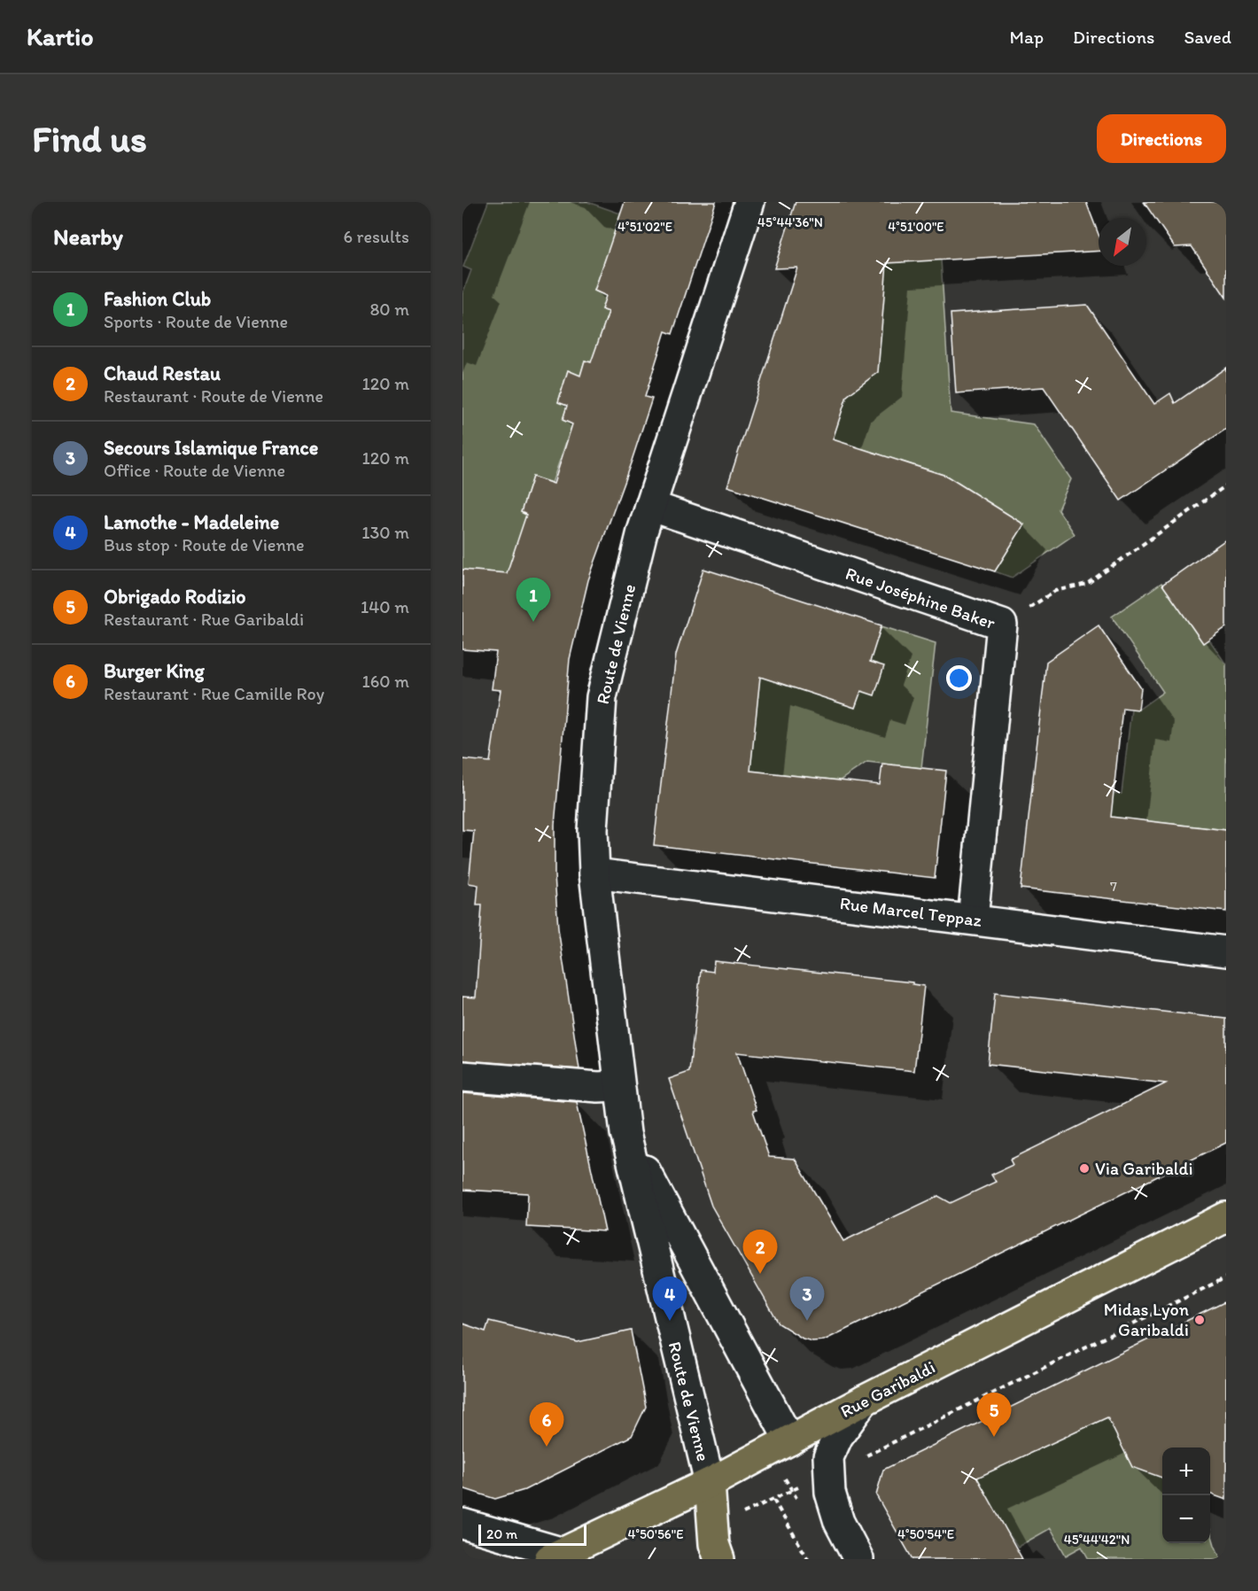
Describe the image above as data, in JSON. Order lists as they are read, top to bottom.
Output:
{
  "streets": {
    "main road": ["Rue Garibaldi"],
    "street": ["Rue Joséphine Baker", "Route de Vienne", "Rue Marcel Teppaz"]
  },
  "crossings": [
    ["Rue Joséphine Baker", "Route de Vienne"],
    ["Rue Joséphine Baker", "Rue Marcel Teppaz"],
    ["Route de Vienne", "Rue Marcel Teppaz"],
    ["Route de Vienne", "Rue Garibaldi"]
  ],
  "places": ["Via Garibaldi", "Midas Lyon Garibaldi"],
  "house_numbers": ["7"],
  "scale_bar": "20 m",
  "north": "bottom left",
  "page": {
    "header": "Kartio",
    "nav": ["Map", "Directions", "Saved"],
    "buttons": "Directions",
    "title": "Find us",
    "heading": ["Nearby", "6 results"],
    "list": [
      {
        "mark": "1",
        "name": "Fashion Club",
        "note": "Sports · Route de Vienne",
        "value": "80 m"
      },
      {
        "mark": "2",
        "name": "Chaud Restau",
        "note": "Restaurant · Route de Vienne",
        "value": "120 m"
      },
      {
        "mark": "3",
        "name": "Secours Islamique France",
        "note": "Office · Route de Vienne",
        "value": "120 m"
      },
      {
        "mark": "4",
        "name": "Lamothe - Madeleine",
        "note": "Bus stop · Route de Vienne",
        "value": "130 m"
      },
      {
        "mark": "5",
        "name": "Obrigado Rodizio",
        "note": "Restaurant · Rue Garibaldi",
        "value": "140 m"
      },
      {
        "mark": "6",
        "name": "Burger King",
        "note": "Restaurant · Rue Camille Roy",
        "value": "160 m"
      }
    ],
    "pins": [
      "1",
      "2",
      "3",
      "4",
      "5",
      "6"
    ],
    "map_buttons": ["+", "−"],
    "scale": "20 m"
  },
  "coordinates": [
    "45°44'36\"N",
    "4°51'02\"E",
    "4°51'00\"E",
    "4°50'56\"E",
    "4°50'54\"E",
    "45°44'42\"N"
  ]
}
